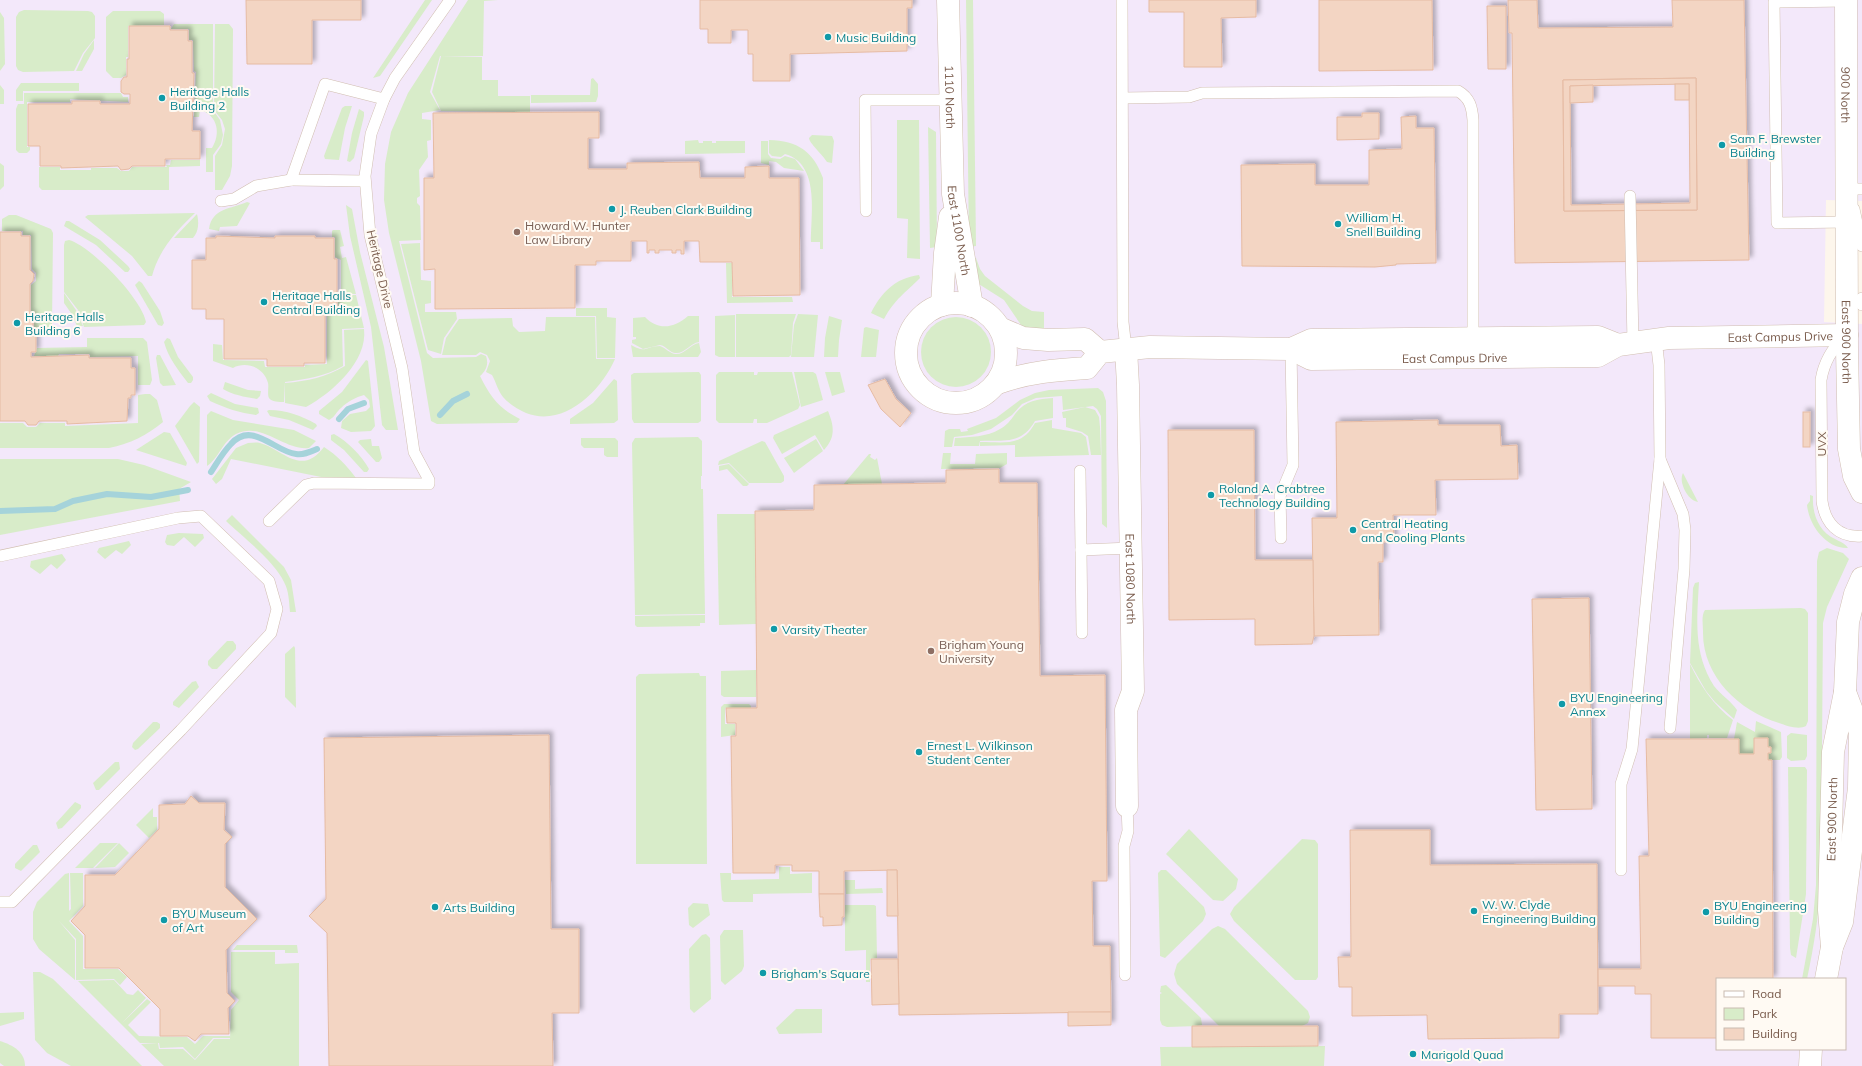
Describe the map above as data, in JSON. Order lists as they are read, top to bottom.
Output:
{
  "streets": {
    "street": [
      "900 North",
      "1110 North",
      "East 1100 North",
      "East Campus Drive",
      "East 900 North",
      "East 1080 North"
    ],
    "lane": ["Heritage Drive", "UVX"]
  },
  "crossings": [
    ["900 North", "East 900 North"],
    ["1110 North", "East 1100 North"],
    ["East Campus Drive", "East 900 North"],
    ["East Campus Drive", "UVX"],
    ["East Campus Drive", "East 1080 North"],
    ["East 900 North", "UVX"]
  ],
  "places": [
    "Music Building",
    "Heritage Halls Building 2",
    "Sam F. Brewster Building",
    "J. Reuben Clark Building",
    "William H. Snell Building",
    "Howard W. Hunter Law Library",
    "Heritage Halls Central Building",
    "Heritage Halls Building 6",
    "Roland A. Crabtree Technology Building",
    "Central Heating and Cooling Plants",
    "Varsity Theater",
    "Brigham Young University",
    "BYU Engineering Annex",
    "Ernest L. Wilkinson Student Center",
    "Arts Building",
    "W. W. Clyde Engineering Building",
    "BYU Engineering Building",
    "BYU Museum of Art",
    "Brigham's Square",
    "Marigold Quad"
  ],
  "legend": ["Road", "Park", "Building"]
}
